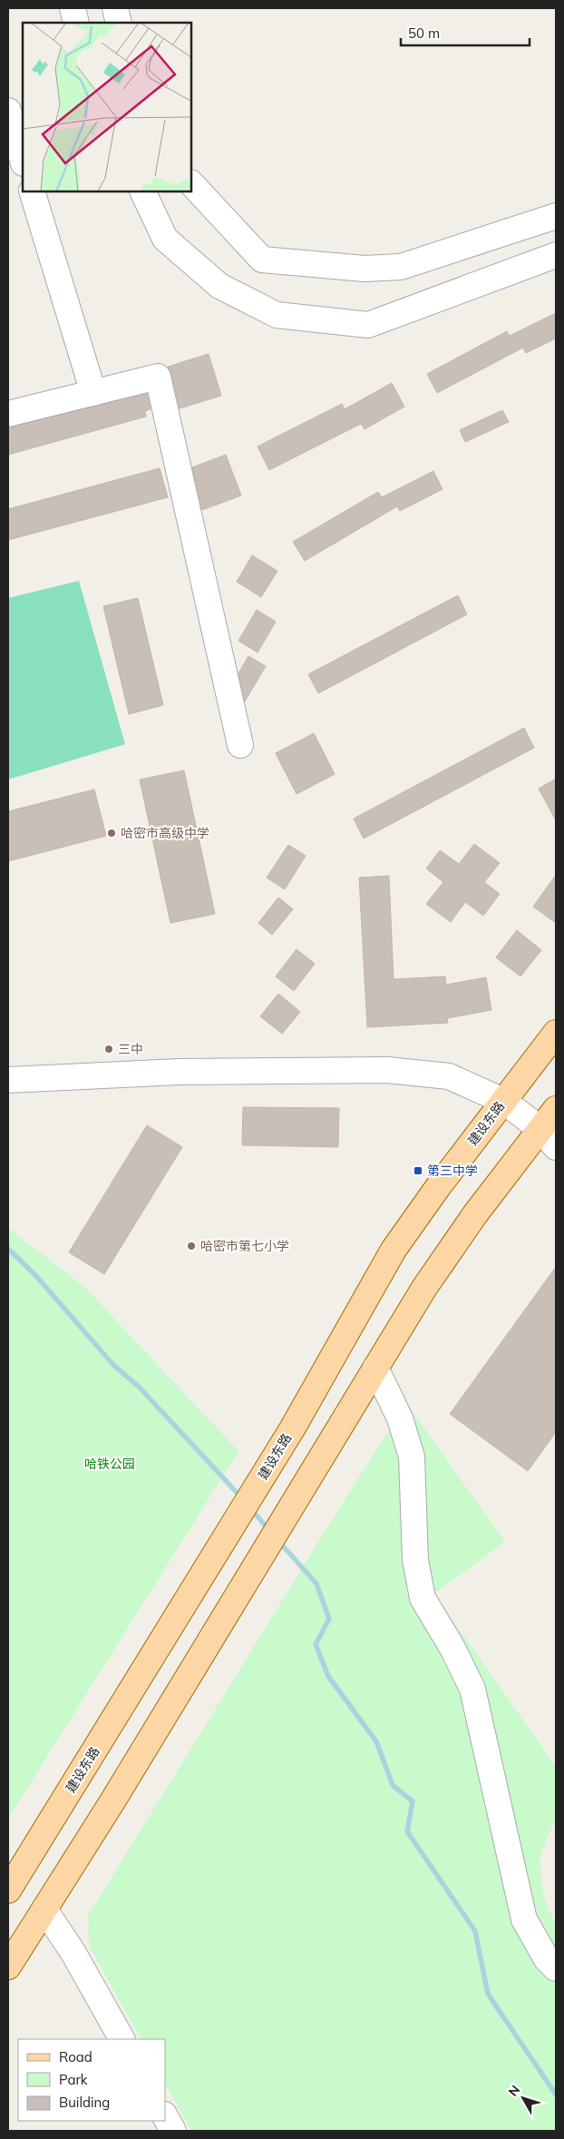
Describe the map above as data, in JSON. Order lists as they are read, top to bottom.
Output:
{
  "streets": {
    "main road": ["建设东路"]
  },
  "parks": ["哈铁公园"],
  "places": {
    "other": ["哈密市高级中学", "三中", "哈密市第七小学"],
    "transit": ["第三中学"]
  },
  "legend": ["Road", "Park", "Building"],
  "scale_bar": "50 m",
  "north": "top left"
}
